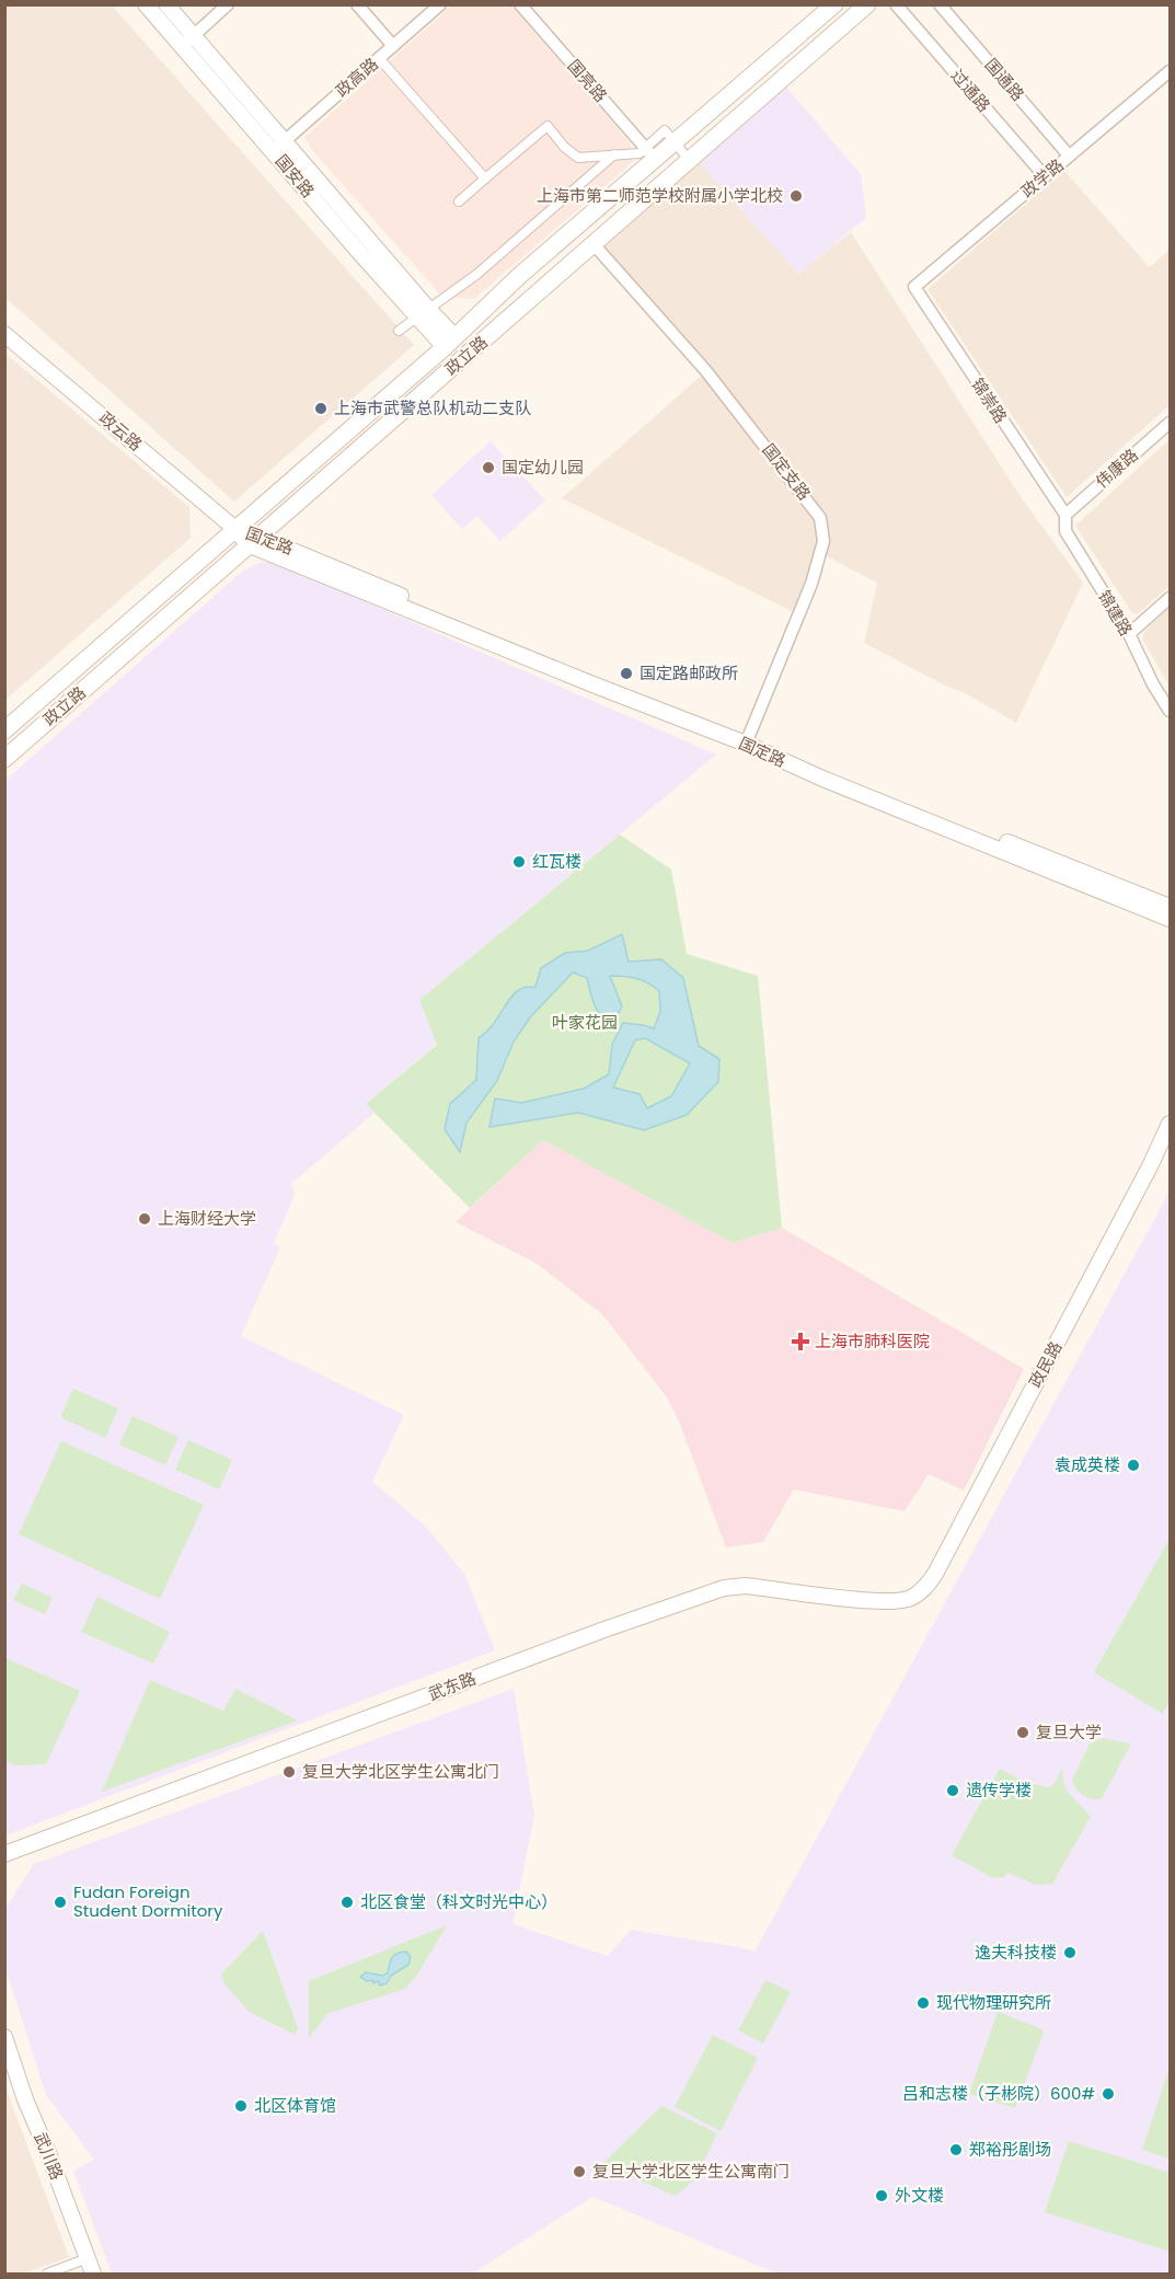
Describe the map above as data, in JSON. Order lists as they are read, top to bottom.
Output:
{
  "streets": {
    "main road": ["政立路"],
    "street": [
      "政高路",
      "国通路",
      "国亮路",
      "过通路",
      "国安路",
      "政学路",
      "锦崇路",
      "政云路",
      "伟康路",
      "国定支路",
      "国定路",
      "锦建路",
      "政民路",
      "武东路",
      "武川路"
    ]
  },
  "crossings": [
    ["政高路", "国安路"],
    ["国通路", "政学路"],
    ["国亮路", "政立路"],
    ["过通路", "政学路"],
    ["国安路", "政立路"],
    ["政学路", "锦崇路"],
    ["政立路", "政云路"],
    ["政立路", "国定支路"],
    ["政立路", "国定路"],
    ["锦崇路", "伟康路"],
    ["锦崇路", "锦建路"],
    ["政云路", "国定路"],
    ["伟康路", "锦建路"],
    ["国定支路", "国定路"],
    ["政民路", "武东路"]
  ],
  "parks": ["叶家花园"],
  "places": {
    "other": [
      "上海市第二师范学校附属小学北校",
      "上海市武警总队机动二支队",
      "国定幼儿园",
      "国定路邮政所",
      "红瓦楼",
      "上海财经大学",
      "袁成英楼",
      "复旦大学",
      "复旦大学北区学生公寓北门",
      "遗传学楼",
      "Fudan Foreign Student Dormitory",
      "北区食堂（科文时光中心）",
      "逸夫科技楼",
      "现代物理研究所",
      "吕和志楼（子彬院）600#",
      "北区体育馆",
      "郑裕彤剧场‌",
      "复旦大学北区学生公寓南门",
      "外文楼"
    ],
    "health": ["上海市肺科医院"]
  }
}
